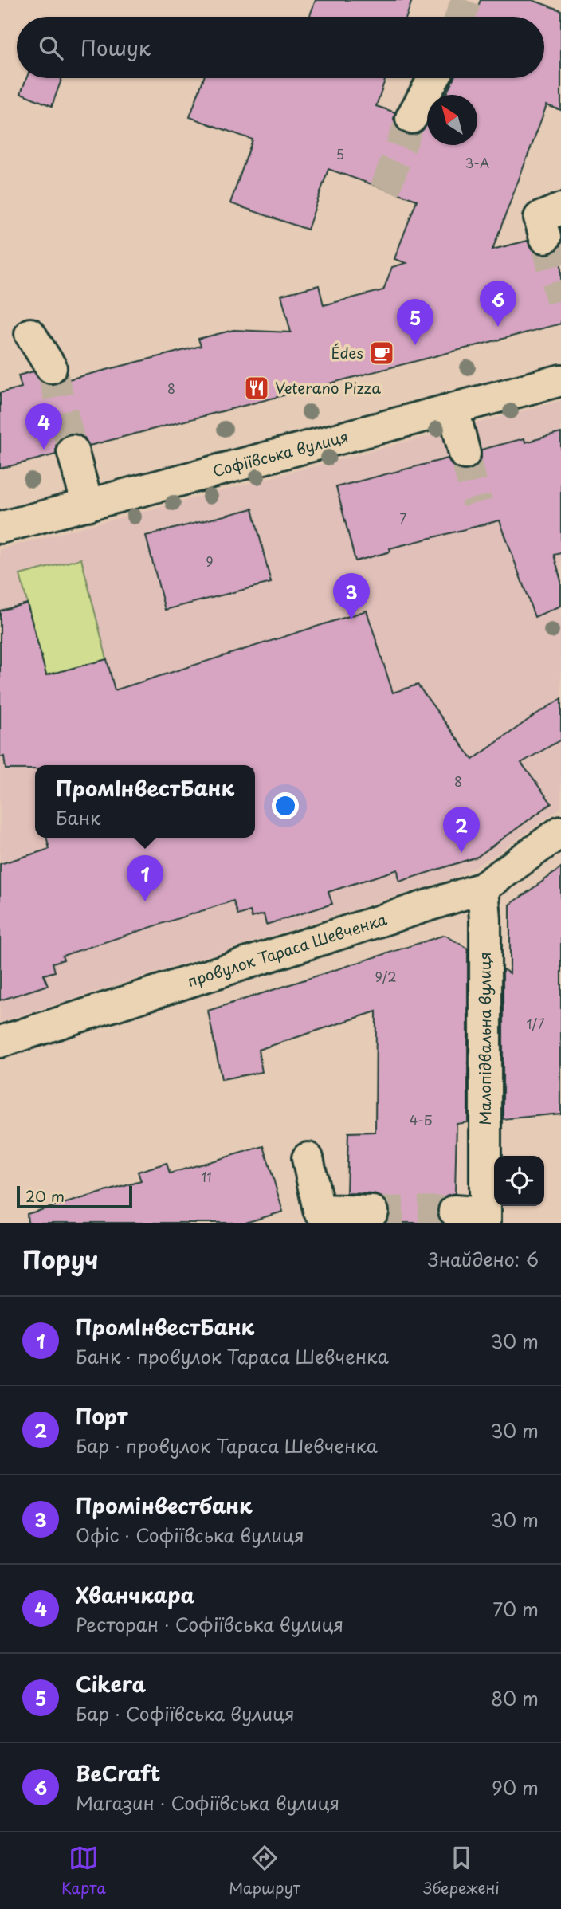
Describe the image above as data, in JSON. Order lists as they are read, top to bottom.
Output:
{
  "streets": {
    "street": ["Софіївська вулиця", "провулок Тараса Шевченка", "Малопідвальна вулиця"]
  },
  "crossings": [
    ["провулок Тараса Шевченка", "Малопідвальна вулиця"]
  ],
  "places": {
    "cafe": ["Édes"],
    "restaurant": ["Veterano Pizza"]
  },
  "house_numbers": [
    "5",
    "3-А",
    "8",
    "7",
    "9",
    "8",
    "9/2",
    "1/7",
    "4-Б",
    "11"
  ],
  "scale_bar": "20 m",
  "north": "top left",
  "page": {
    "search": "Пошук",
    "pins": [
      "6",
      "5",
      "4",
      "3",
      "2",
      "1"
    ],
    "popup": ["ПромІнвестБанк", "Банк"],
    "scale": "20 m",
    "heading": ["Поруч", "Знайдено: 6"],
    "list": [
      {
        "mark": "1",
        "name": "ПромІнвестБанк",
        "note": "Банк · провулок Тараса Шевченка",
        "value": "30 m"
      },
      {
        "mark": "2",
        "name": "Порт",
        "note": "Бар · провулок Тараса Шевченка",
        "value": "30 m"
      },
      {
        "mark": "3",
        "name": "Промінвестбанк",
        "note": "Офіс · Софіївська вулиця",
        "value": "30 m"
      },
      {
        "mark": "4",
        "name": "Хванчкара",
        "note": "Ресторан · Софіївська вулиця",
        "value": "70 m"
      },
      {
        "mark": "5",
        "name": "Cikera",
        "note": "Бар · Софіївська вулиця",
        "value": "80 m"
      },
      {
        "mark": "6",
        "name": "BeCraft",
        "note": "Магазин · Софіївська вулиця",
        "value": "90 m"
      }
    ],
    "nav": ["Карта", "Маршрут", "Збережені"]
  }
}
